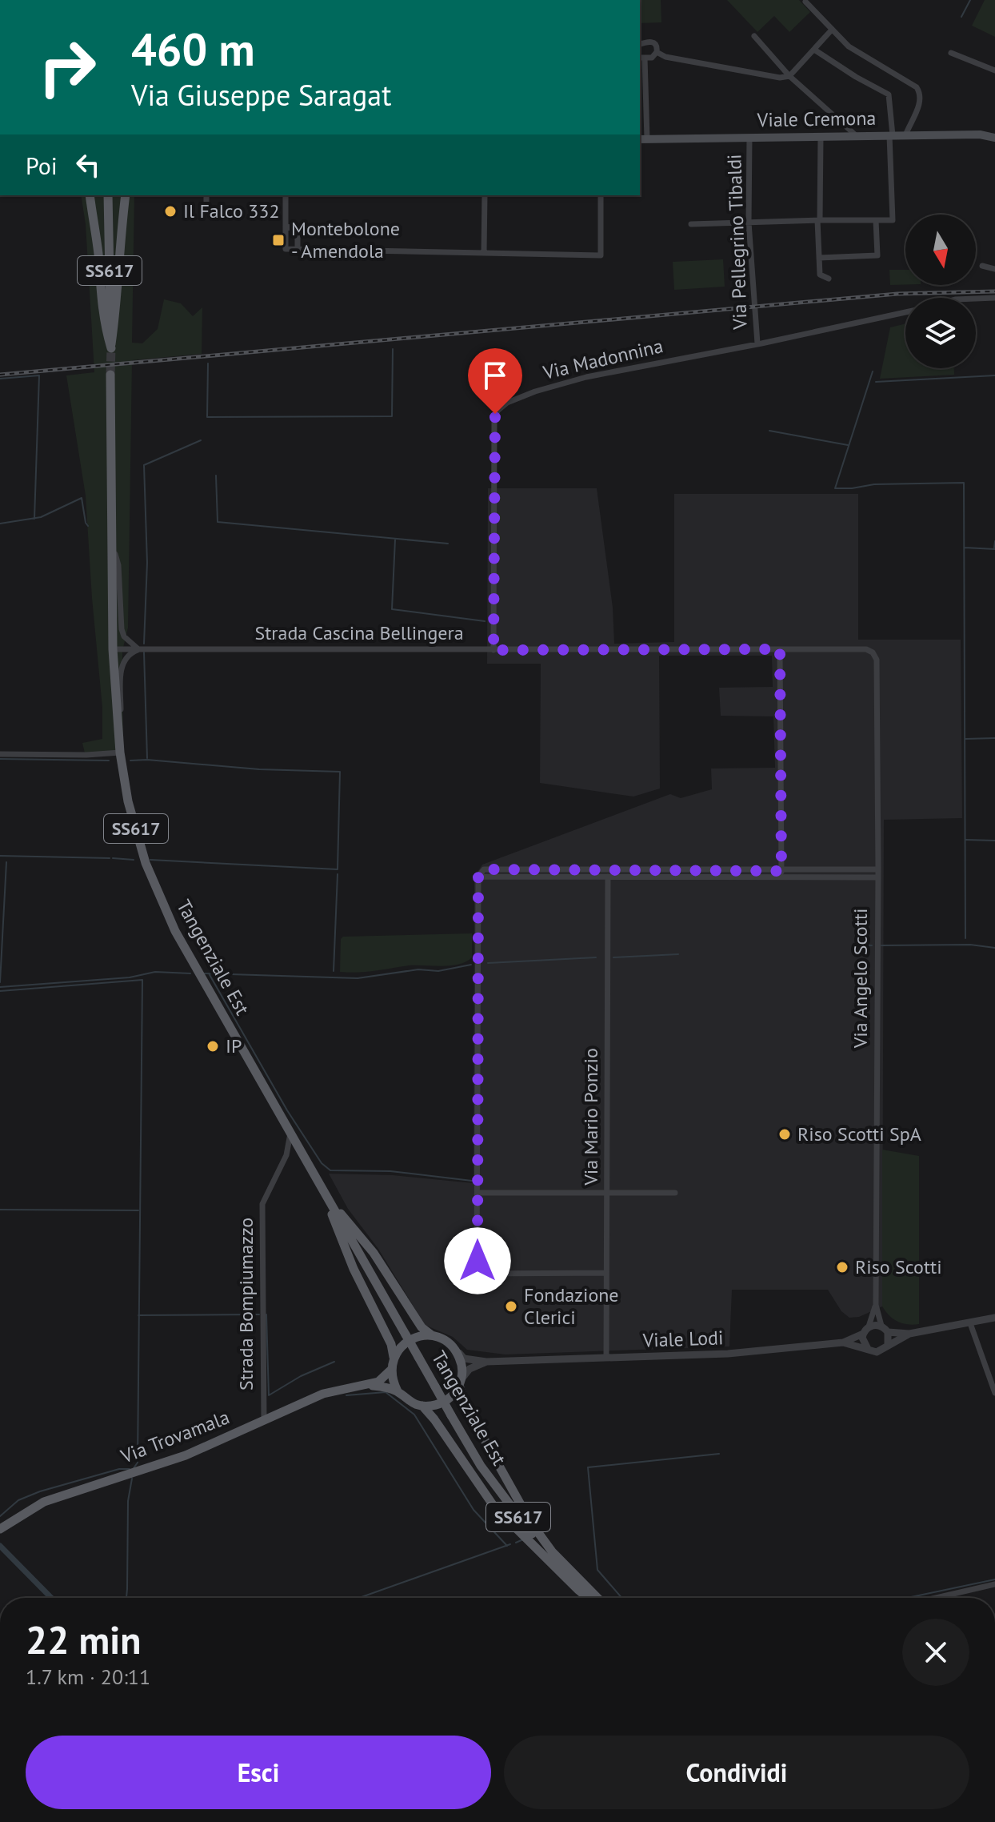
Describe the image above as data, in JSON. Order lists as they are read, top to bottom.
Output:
{
  "streets": {
    "main road": [
      "Viale Cremona",
      "SS617",
      "Tangenziale Est",
      "Via Trovamala"
    ],
    "street": [
      "Via Pellegrino Tibaldi",
      "Via Madonnina",
      "Strada Cascina Bellingera",
      "Via Angelo Scotti",
      "Via Mario Ponzio",
      "Strada Bompiumazzo",
      "Viale Lodi"
    ]
  },
  "crossings": [
    ["Viale Cremona", "Via Pellegrino Tibaldi"],
    ["Via Pellegrino Tibaldi", "Via Madonnina"],
    ["Via Madonnina", "Strada Cascina Bellingera"],
    ["Strada Cascina Bellingera", "Tangenziale Est"],
    ["Strada Cascina Bellingera", "Via Angelo Scotti"],
    ["Tangenziale Est", "Strada Bompiumazzo"],
    ["Via Angelo Scotti", "Viale Lodi"],
    ["Via Mario Ponzio", "Viale Lodi"],
    ["Strada Bompiumazzo", "Via Trovamala"],
    ["Viale Lodi", "Via Trovamala"]
  ],
  "places": {
    "other": [
      "Il Falco 332",
      "IP",
      "Riso Scotti SpA",
      "Riso Scotti",
      "Fondazione Clerici"
    ],
    "transit": ["Montebolone - Amendola"]
  },
  "north": "bottom",
  "page": {
    "turn": ["460 m", "Via Giuseppe Saragat"],
    "then": "Poi",
    "heading": ["22 min", "1.7 km · 20:11"],
    "buttons": ["Esci", "Condividi"]
  }
}
